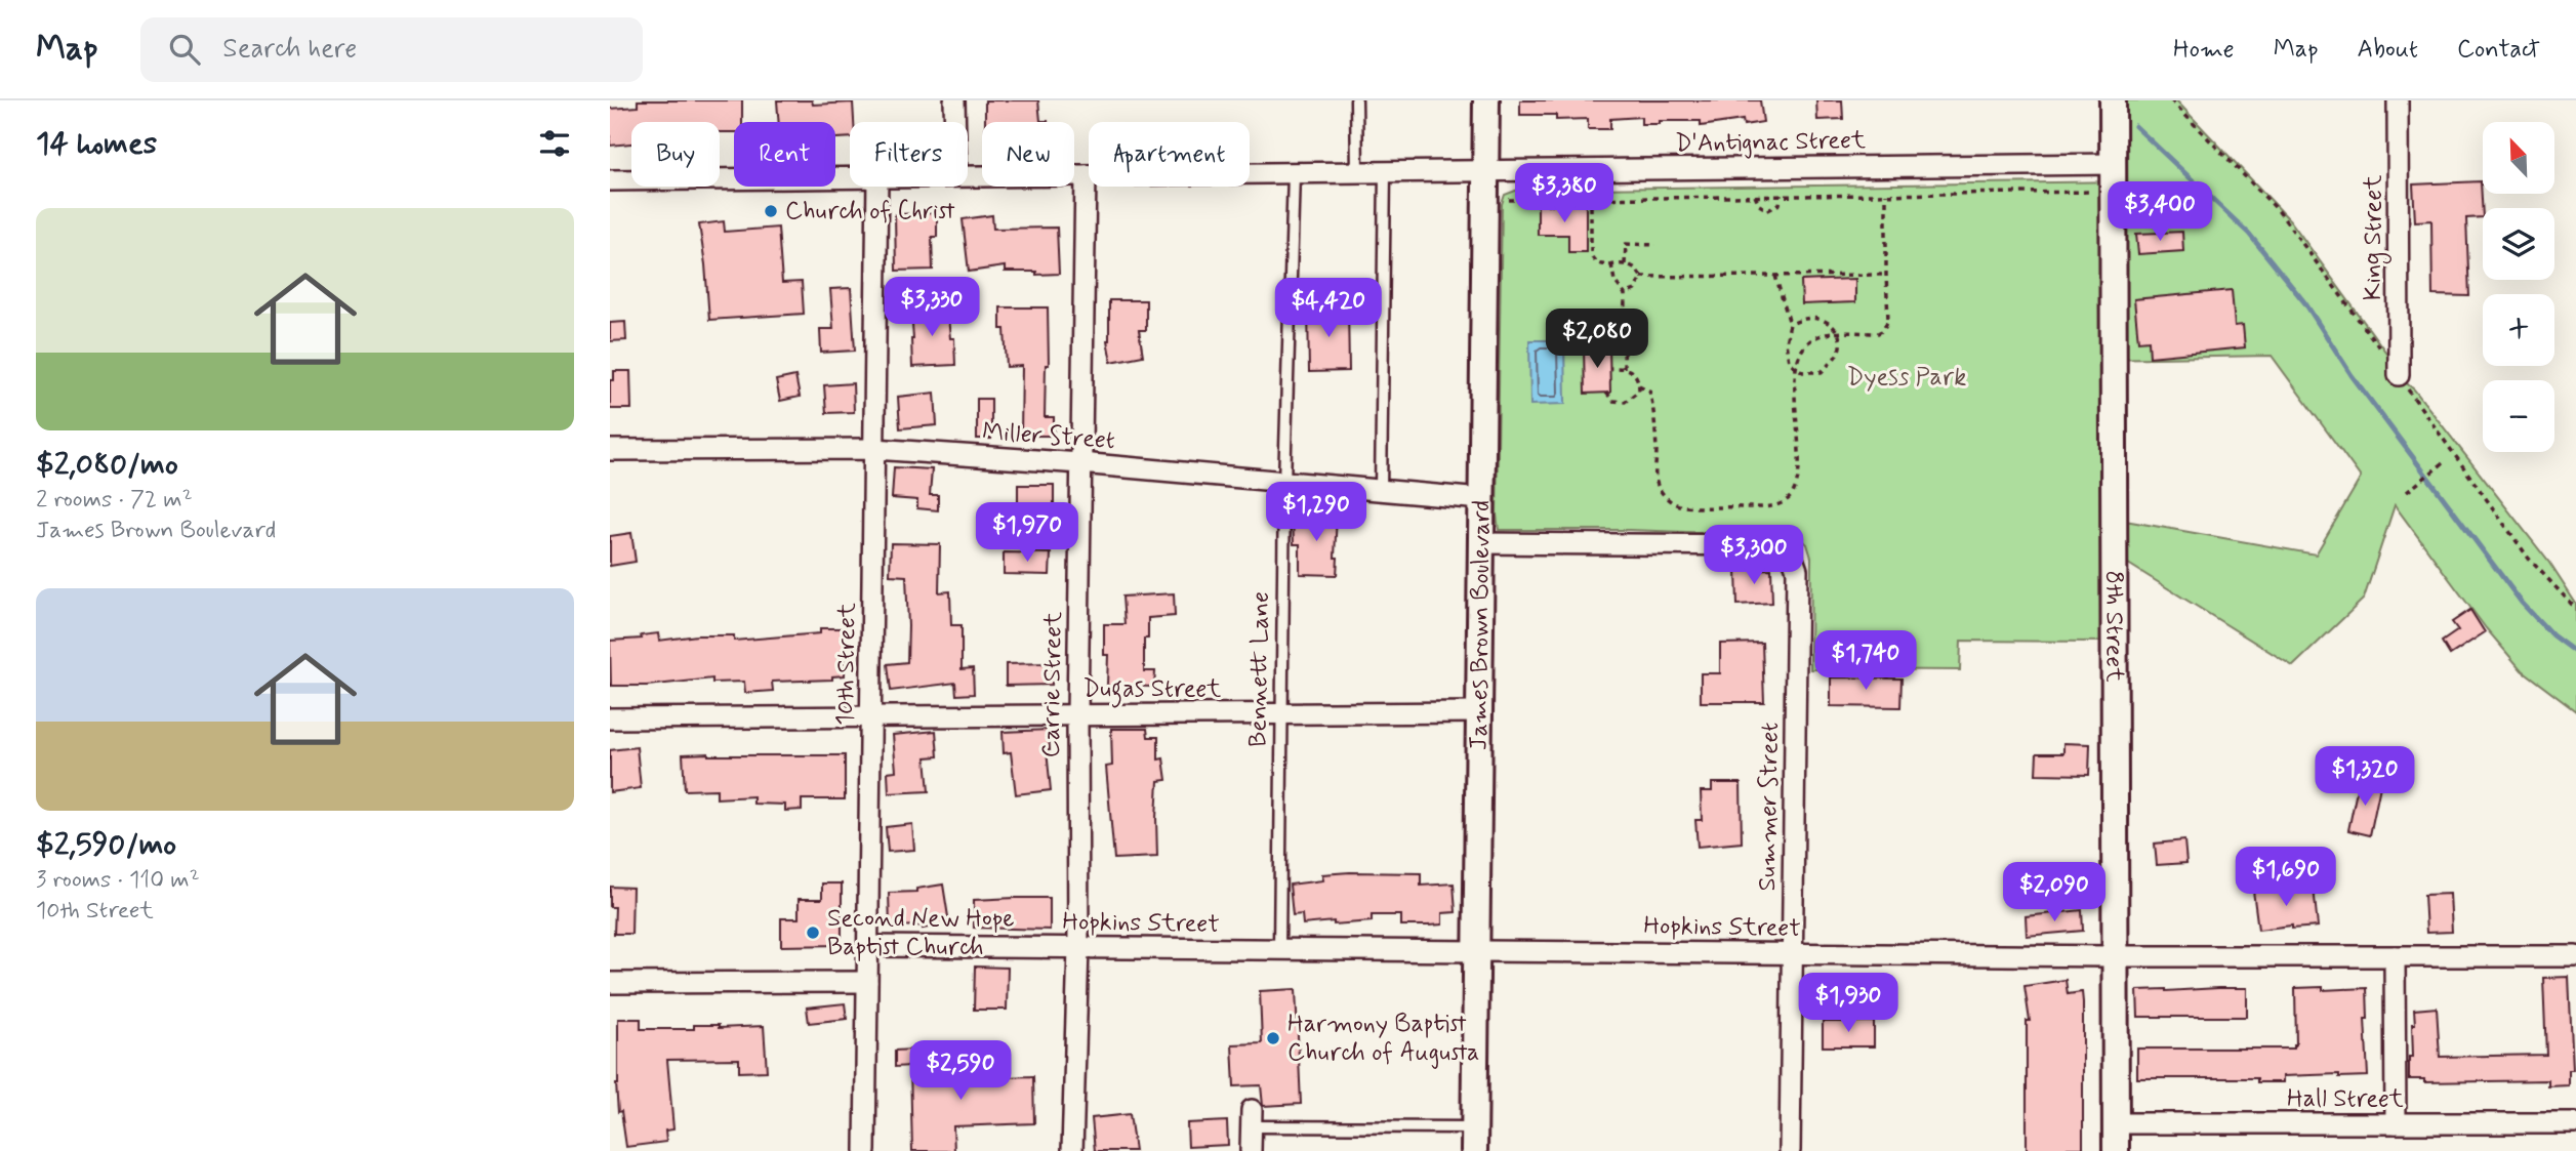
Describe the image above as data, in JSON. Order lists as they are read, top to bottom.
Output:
{
  "streets": {
    "street": [
      "D'Antignac Street",
      "King Street",
      "Miller Street",
      "James Brown Boulevard",
      "8th Street",
      "10th Street",
      "Carrie Street",
      "Dugas Street",
      "Summer Street",
      "Hopkins Street",
      "Hall Street"
    ],
    "lane": ["Bennett Lane"]
  },
  "crossings": [
    ["D'Antignac Street", "James Brown Boulevard"],
    ["D'Antignac Street", "8th Street"],
    ["D'Antignac Street", "Bennett Lane"],
    ["D'Antignac Street", "Carrie Street"],
    ["Miller Street", "James Brown Boulevard"],
    ["Miller Street", "10th Street"],
    ["Miller Street", "Bennett Lane"],
    ["Miller Street", "Carrie Street"],
    ["James Brown Boulevard", "Dugas Street"],
    ["James Brown Boulevard", "Summer Street"],
    ["James Brown Boulevard", "Hopkins Street"],
    ["8th Street", "Hopkins Street"],
    ["8th Street", "Hall Street"],
    ["10th Street", "Dugas Street"],
    ["10th Street", "Hopkins Street"],
    ["Bennett Lane", "Dugas Street"],
    ["Bennett Lane", "Hopkins Street"],
    ["Carrie Street", "Dugas Street"],
    ["Carrie Street", "Hopkins Street"],
    ["Summer Street", "Hopkins Street"]
  ],
  "parks": ["Dyess Park"],
  "places": ["Church of Christ", "Second New Hope Baptist Church", "Harmony Baptist Church of Augusta"],
  "north": "top left",
  "page": {
    "header": "Map",
    "search": "Search here",
    "nav": [
      "Home",
      "Map",
      "About",
      "Contact"
    ],
    "heading": "14 homes",
    "map_buttons": ["+", "−"],
    "chip": [
      "Buy",
      "Rent",
      "Filters",
      "New",
      "Apartment"
    ],
    "price": [
      "$3,380",
      "$3,400",
      "$3,330",
      "$4,420",
      "$2,080",
      "$1,290",
      "$1,970",
      "$3,300",
      "$1,740",
      "$1,320",
      "$1,690",
      "$2,090",
      "$1,930",
      "$2,590"
    ],
    "list": [
      {
        "name": "$2,080/mo",
        "note": "2 rooms · 72 m² · James Brown Boulevard"
      },
      {
        "name": "$2,590/mo",
        "note": "3 rooms · 110 m² · 10th Street"
      }
    ]
  }
}
